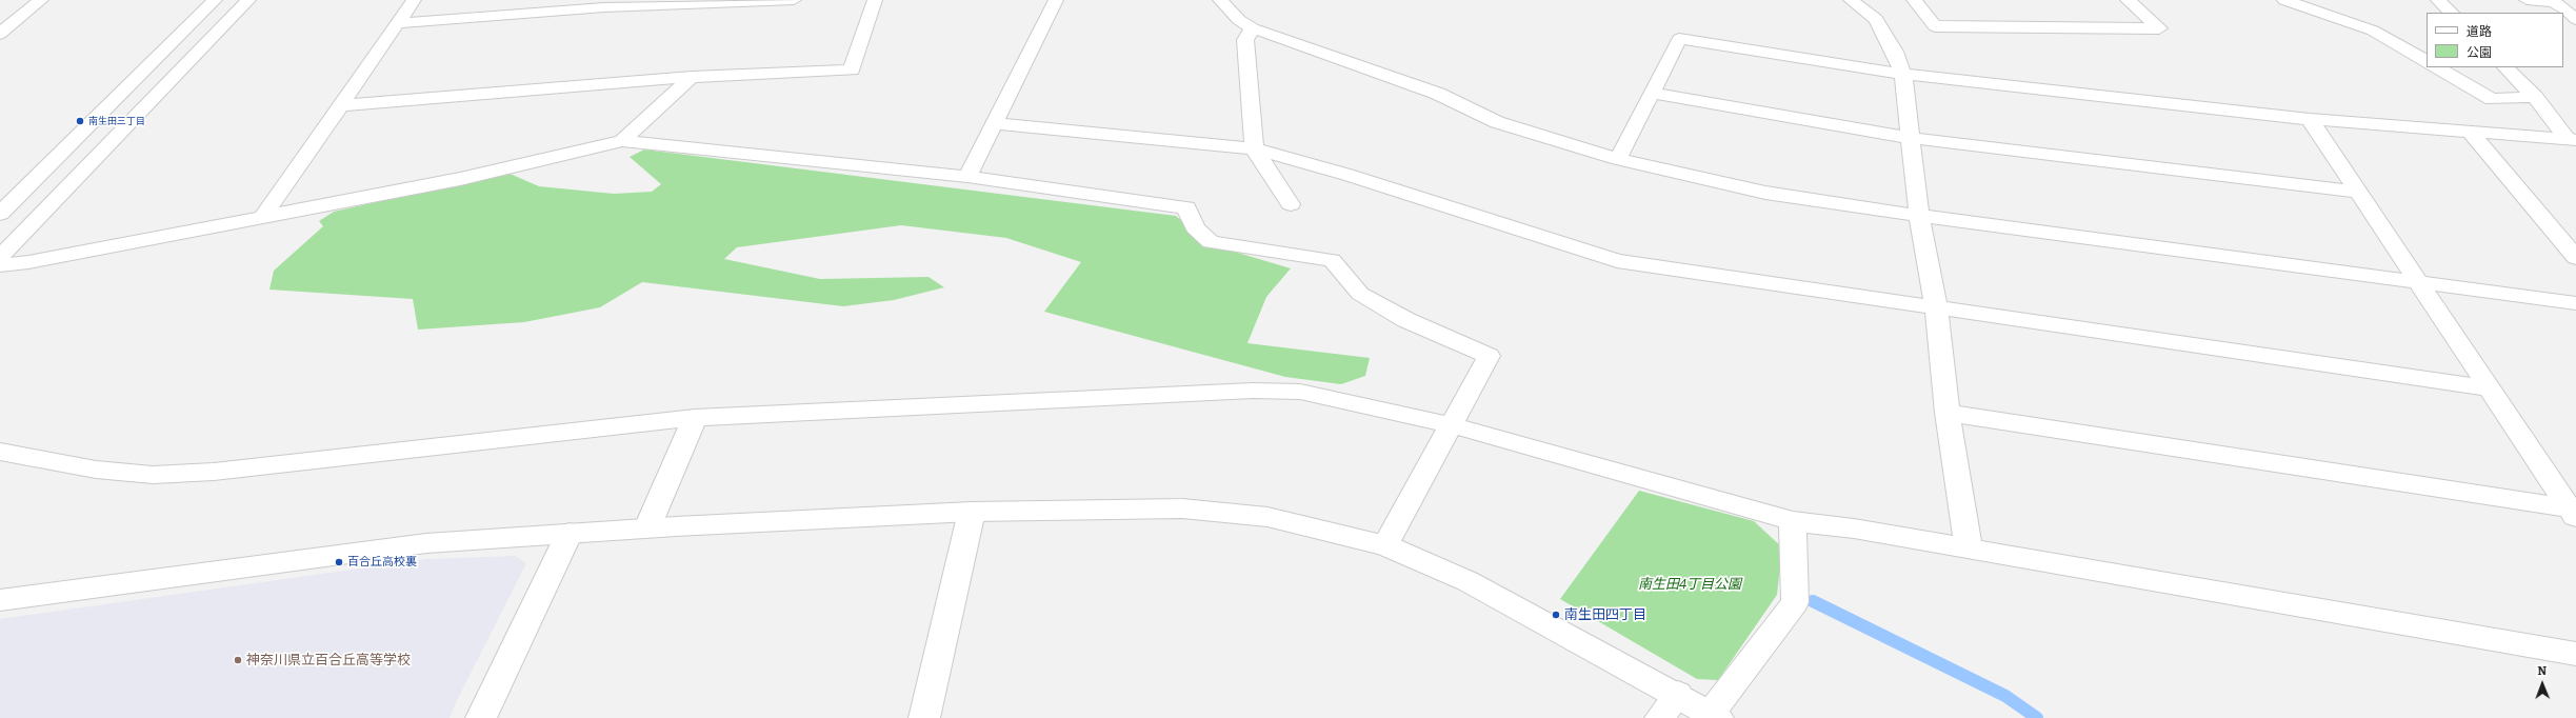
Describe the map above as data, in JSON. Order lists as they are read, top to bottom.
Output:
{
  "parks": ["南生田4丁目公園"],
  "places": [
    "南生田三丁目",
    "百合丘高校裏",
    "南生田四丁目",
    "神奈川県立百合丘高等学校"
  ],
  "legend": ["道路", "公園"],
  "north": "top"
}
